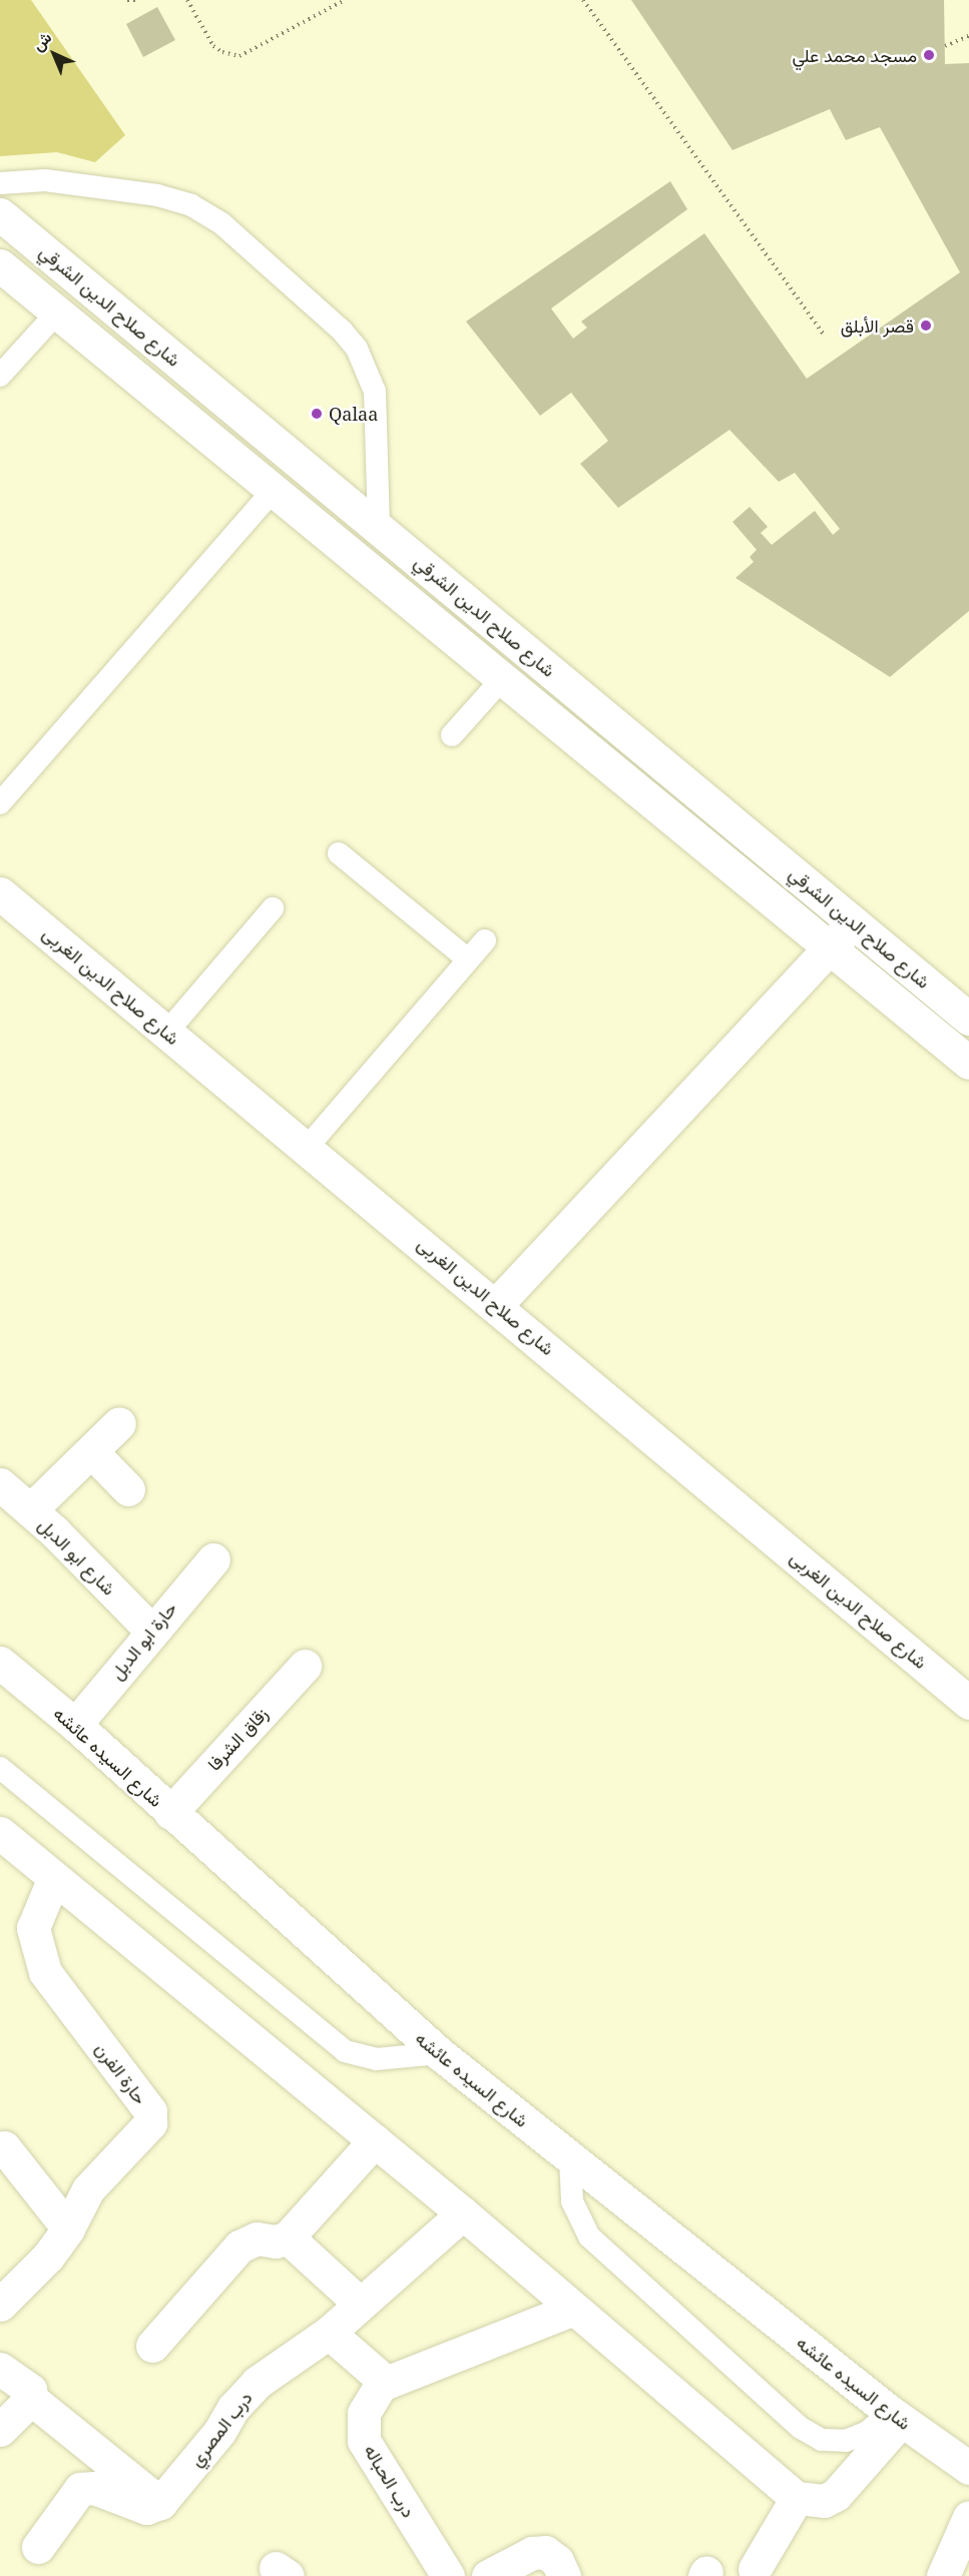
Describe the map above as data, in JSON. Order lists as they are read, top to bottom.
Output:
{
  "streets": {
    "main road": [
      "شارع صلاح الدين الشرقي",
      "شارع صلاح الدين الغربى",
      "شارع ابو الدبل",
      "حارة ابو الدبل",
      "زقاق الشرفا",
      "شارع السيده عائشه",
      "حارة الفرن",
      "درب المصري",
      "درب الحباله"
    ]
  },
  "crossings": [
    ["شارع ابو الدبل", "حارة ابو الدبل"],
    ["حارة ابو الدبل", "شارع السيده عائشه"],
    ["زقاق الشرفا", "شارع السيده عائشه"]
  ],
  "places": ["مسجد محمد علي", "قصر الأبلق", "Qalaa"],
  "north": "top left"
}
